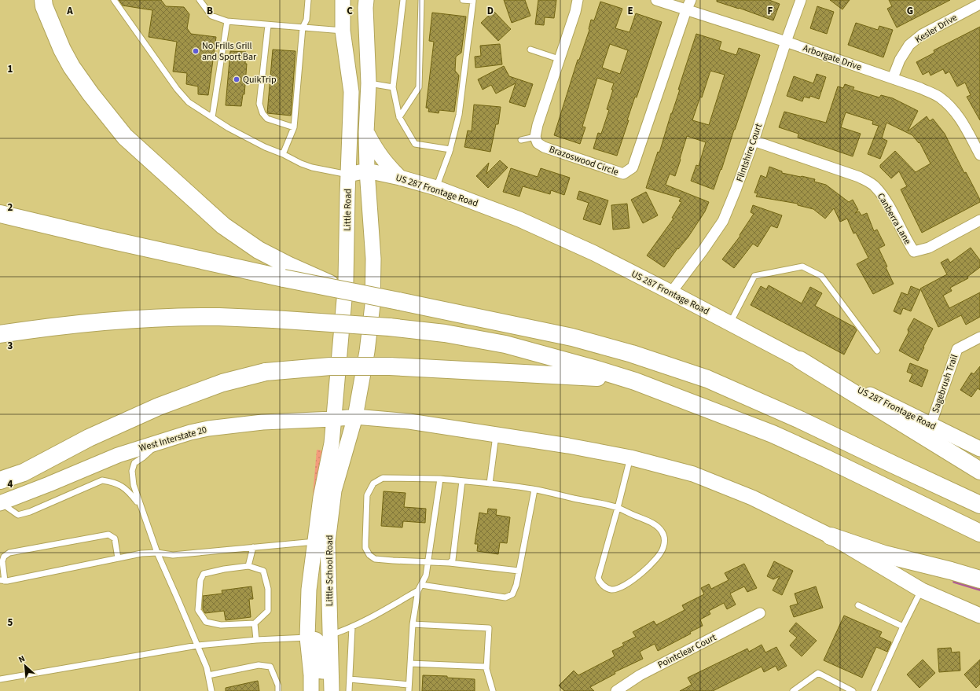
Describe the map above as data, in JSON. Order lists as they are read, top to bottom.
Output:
{
  "streets": {
    "main road": [
      "US 287 Frontage Road",
      "Little Road",
      "West Interstate 20",
      "Little School Road"
    ],
    "street": [
      "Kesler Drive",
      "Arborgate Drive",
      "Flintshire Court",
      "Brazoswood Circle",
      "Canberra Lane",
      "Sagebrush Trail",
      "Pointclear Court"
    ]
  },
  "crossings": [
    ["Kesler Drive", "Arborgate Drive"],
    ["Arborgate Drive", "Flintshire Court"],
    ["Arborgate Drive", "Brazoswood Circle"],
    ["Flintshire Court", "US 287 Frontage Road"],
    ["Flintshire Court", "Canberra Lane"],
    ["US 287 Frontage Road", "Little Road"],
    ["US 287 Frontage Road", "Sagebrush Trail"],
    ["Little Road", "West Interstate 20"],
    ["Little Road", "Little School Road"],
    ["West Interstate 20", "Little School Road"]
  ],
  "places": ["No Frills Grill and Sport Bar", "QuikTrip"],
  "north": "top left",
  "grid": {
    "columns": [
      "A",
      "B",
      "C",
      "D",
      "E",
      "F",
      "G"
    ],
    "rows": [
      "1",
      "2",
      "3",
      "4",
      "5"
    ]
  }
}
